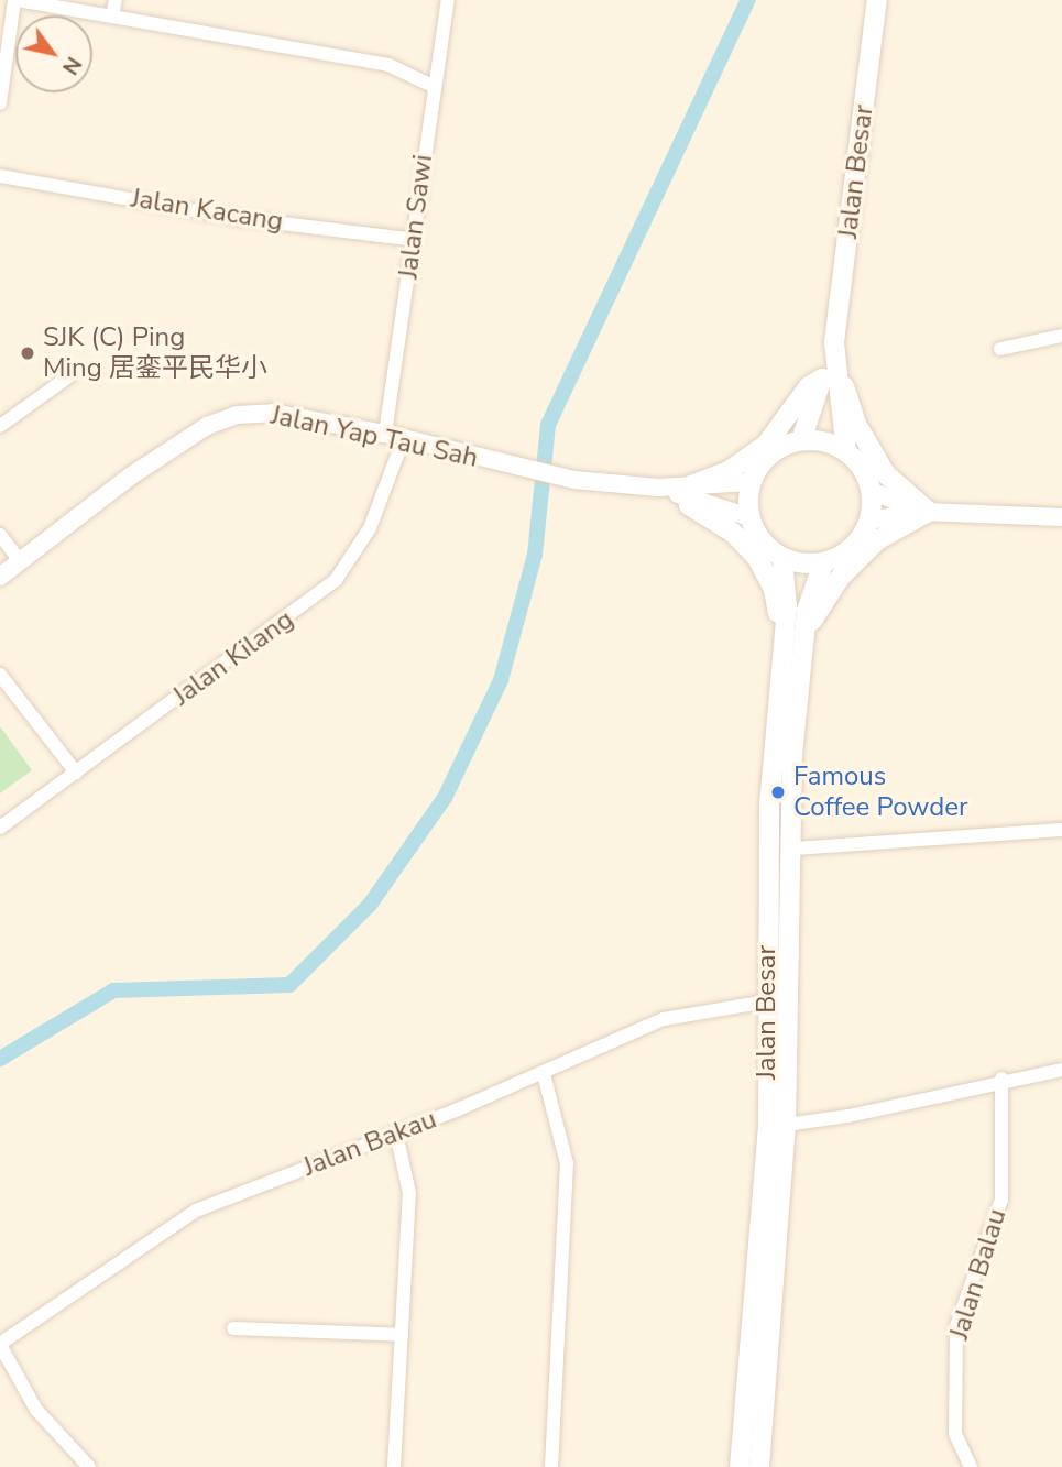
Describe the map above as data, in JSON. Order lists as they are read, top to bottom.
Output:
{
  "streets": {
    "main road": ["Jalan Besar"],
    "street": [
      "Jalan Kacang",
      "Jalan Sawi",
      "Jalan Yap Tau Sah",
      "Jalan Kilang",
      "Jalan Bakau",
      "Jalan Balau"
    ]
  },
  "crossings": [
    ["Jalan Besar", "Jalan Yap Tau Sah"],
    ["Jalan Besar", "Jalan Bakau"],
    ["Jalan Kacang", "Jalan Sawi"],
    ["Jalan Sawi", "Jalan Yap Tau Sah"],
    ["Jalan Yap Tau Sah", "Jalan Kilang"]
  ],
  "places": ["SJK (C) Ping Ming 居銮平民华小", "Famous Coffee Powder"],
  "north": "bottom right"
}
